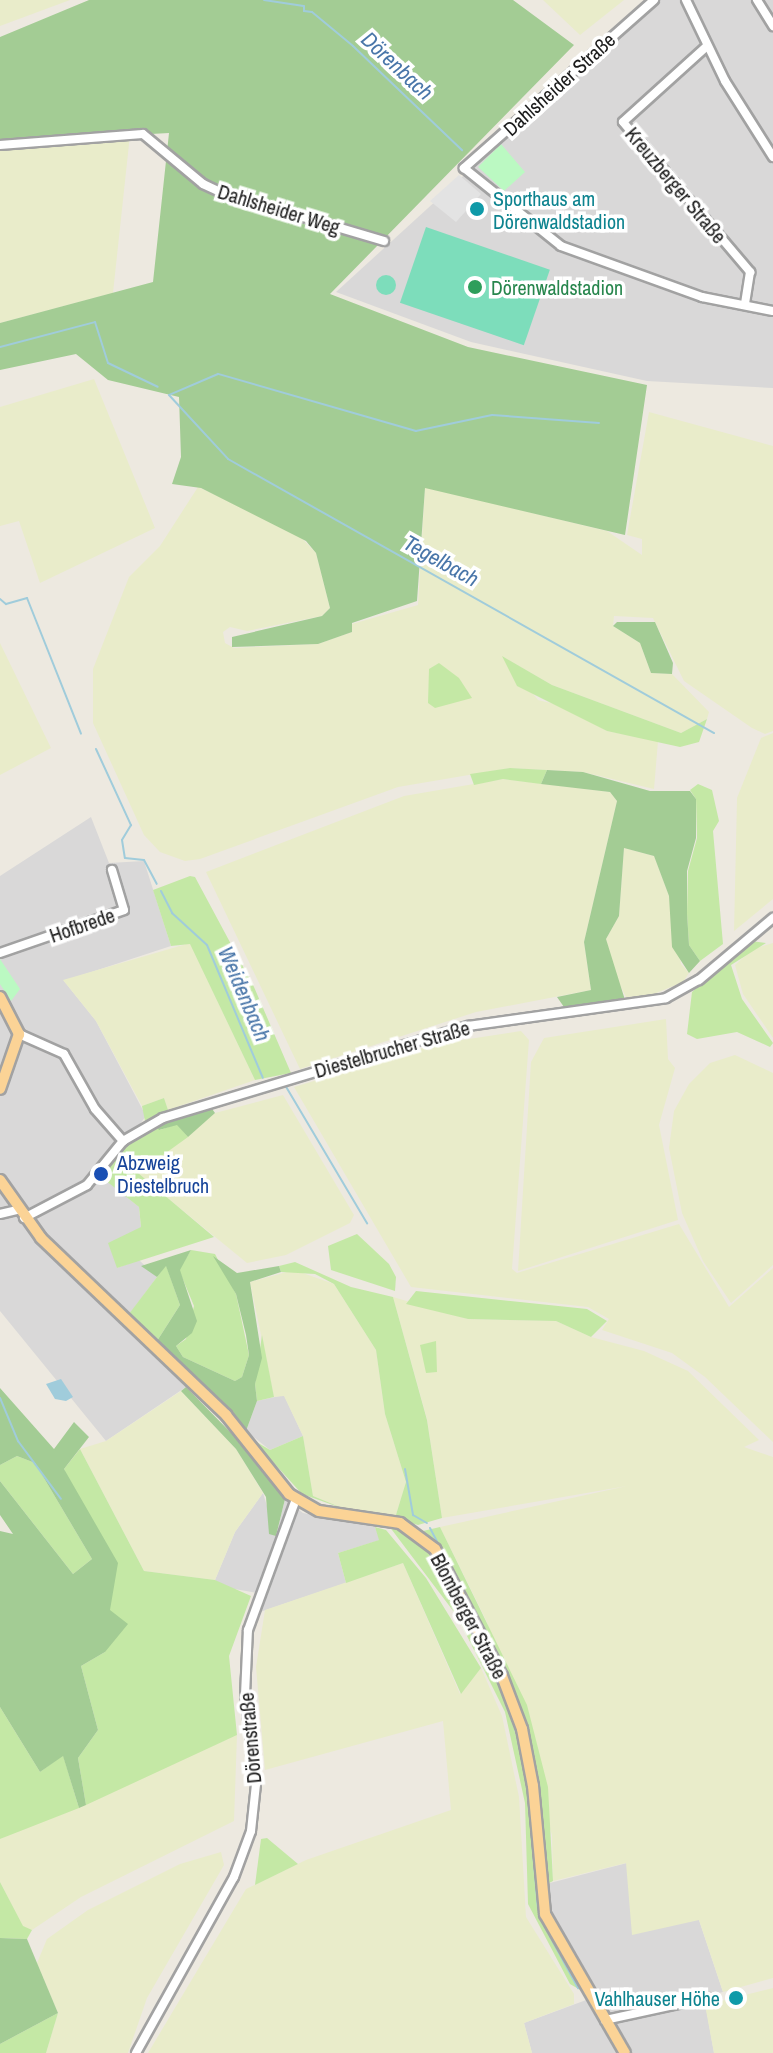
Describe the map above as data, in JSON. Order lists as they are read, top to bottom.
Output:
{
  "streets": {
    "main road": ["Blomberger Straße"],
    "street": [
      "Dahlsheider Straße",
      "Kreuzberger Straße",
      "Dahlsheider Weg",
      "Hofbrede",
      "Diestelbrucher Straße",
      "Dörenstraße"
    ]
  },
  "crossings": [
    ["Dahlsheider Straße", "Kreuzberger Straße"],
    ["Diestelbrucher Straße", "Blomberger Straße"],
    ["Blomberger Straße", "Dörenstraße"]
  ],
  "water": ["Dörenbach", "Tegelbach", "Weidenbach"],
  "places": [
    "Sporthaus am Dörenwaldstadion",
    "Dörenwaldstadion",
    "Abzweig Diestelbruch",
    "Vahlhauser Höhe"
  ]
}
